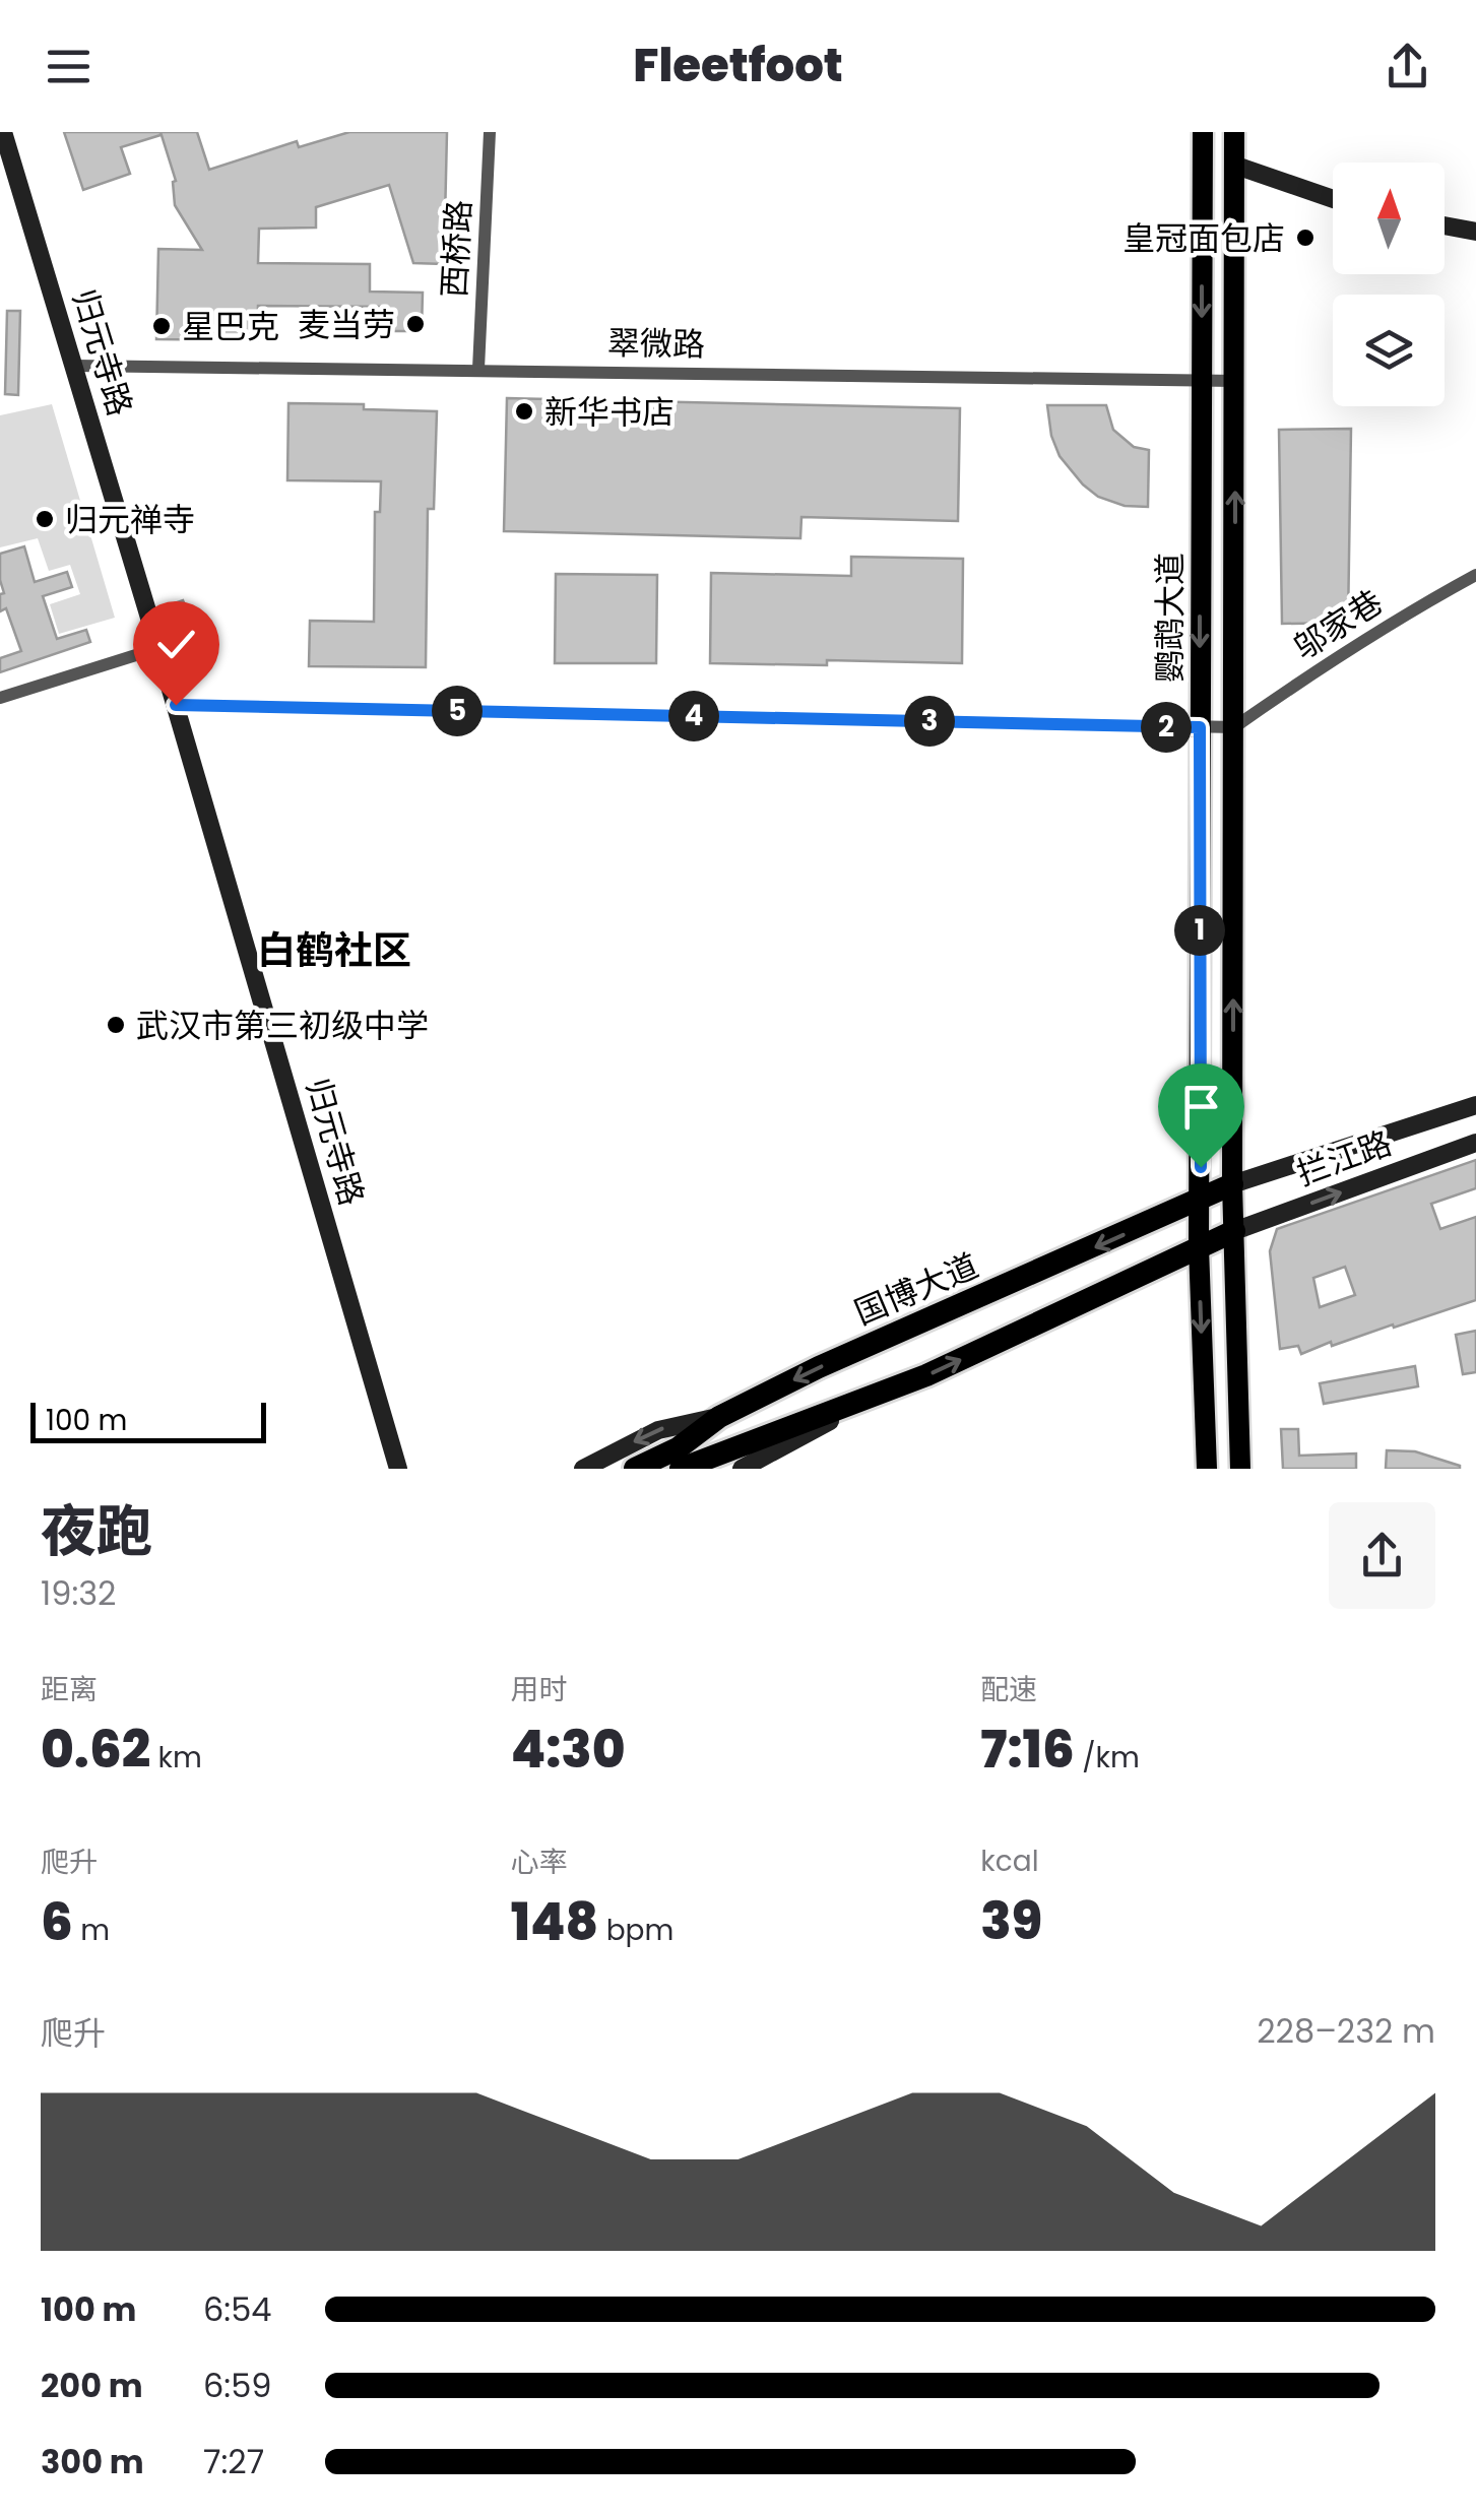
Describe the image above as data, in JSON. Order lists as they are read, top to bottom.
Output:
{
  "streets": {
    "highway": ["国博大道"],
    "main road": ["鹦鹉大道"],
    "street": [
      "西桥路",
      "翠微路",
      "归元寺路",
      "邬家巷",
      "拦江路"
    ]
  },
  "crossings": [
    ["西桥路", "翠微路"],
    ["翠微路", "归元寺路"],
    ["翠微路", "鹦鹉大道"],
    ["鹦鹉大道", "邬家巷"],
    ["鹦鹉大道", "拦江路"],
    ["鹦鹉大道", "国博大道"],
    ["拦江路", "国博大道"]
  ],
  "districts": ["白鹤社区"],
  "places": [
    "皇冠面包店",
    "麦当劳",
    "星巴克",
    "新华书店",
    "归元禅寺",
    "武汉市第三初级中学"
  ],
  "scale_bar": "100 m",
  "north": "top",
  "page": {
    "header": "Fleetfoot",
    "pins": [
      "5",
      "4",
      "3",
      "2",
      "1"
    ],
    "scale": "100 m",
    "heading": ["夜跑", "19:32"],
    "stats": [
      ["距离", "0.62 km"],
      ["用时", "4:30"],
      ["配速", "7:16 /km"],
      ["爬升", "6 m"],
      ["心率", "148 bpm"],
      ["kcal", "39"]
    ],
    "chart": ["爬升", "228–232 m"],
    "list": [
      {
        "name": "100 m",
        "note": "6:54"
      },
      {
        "name": "200 m",
        "note": "6:59"
      },
      {
        "name": "300 m",
        "note": "7:27"
      }
    ]
  }
}
